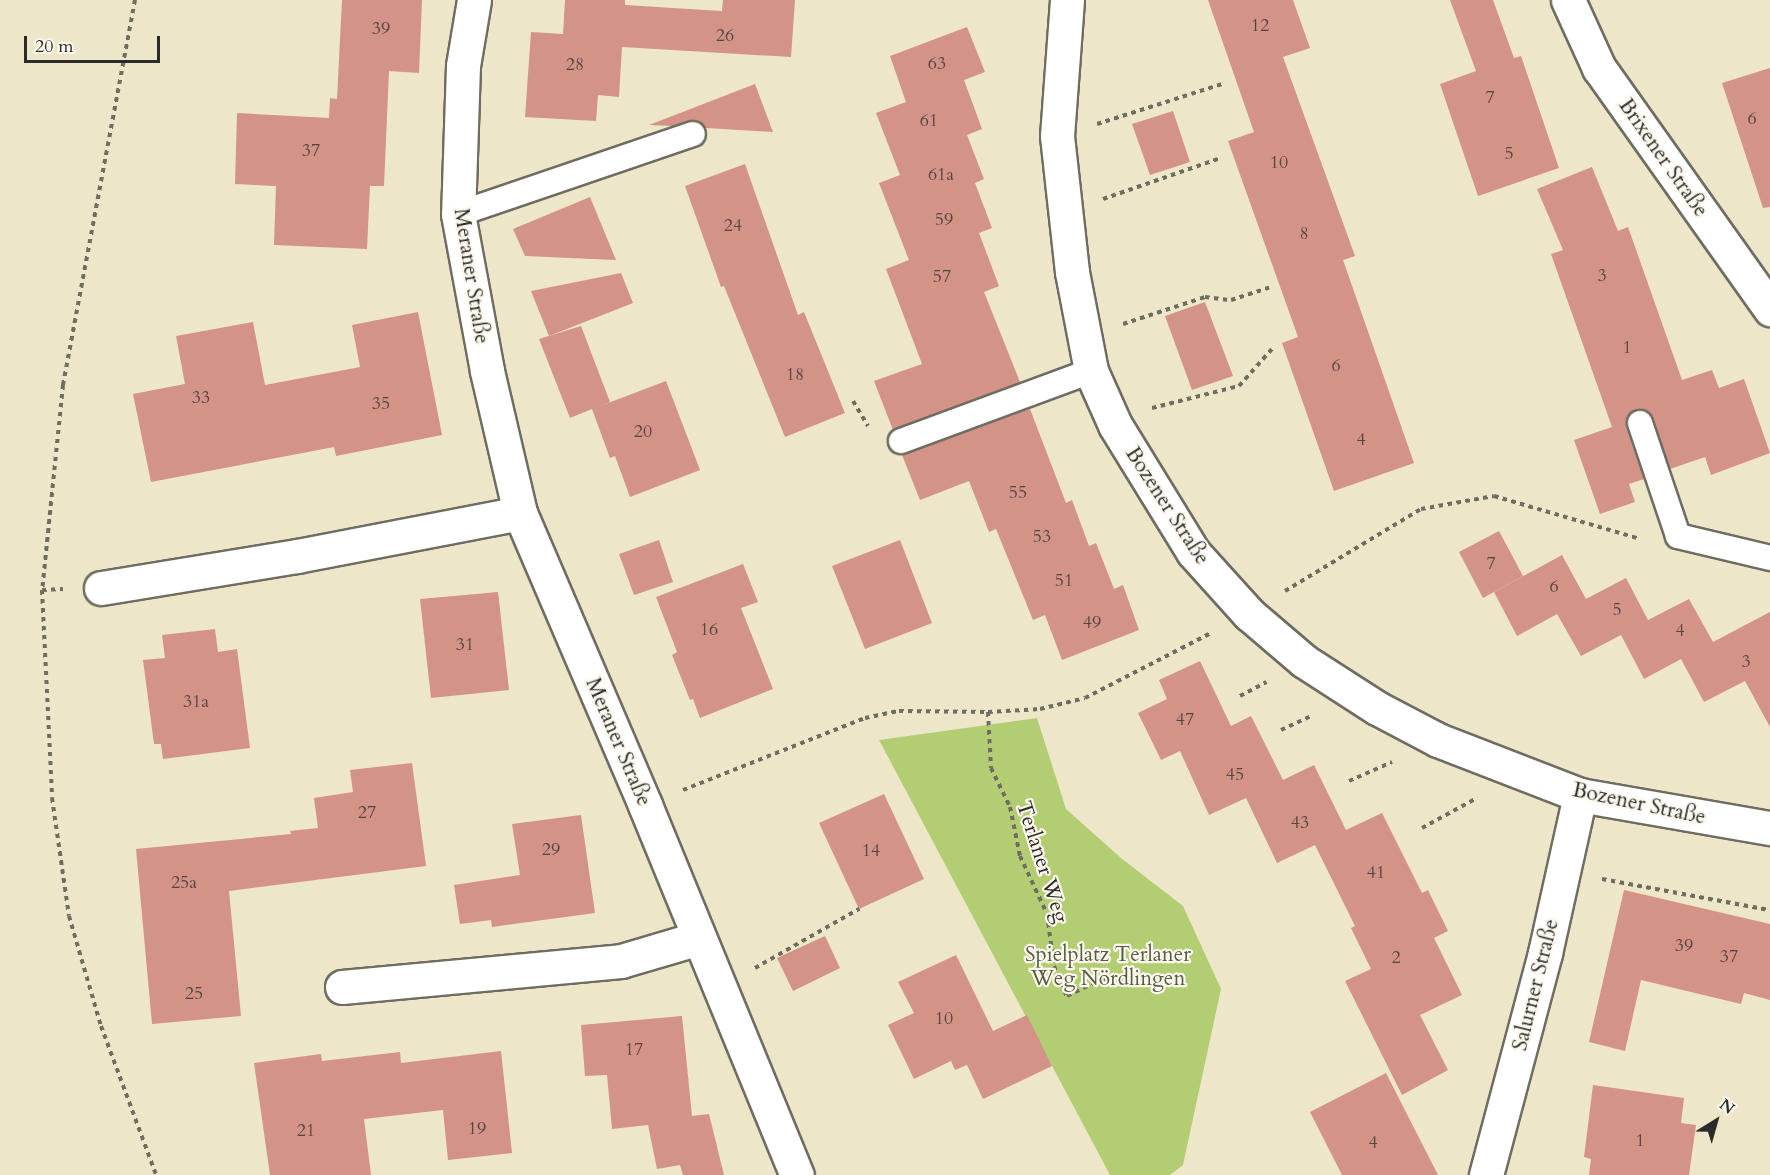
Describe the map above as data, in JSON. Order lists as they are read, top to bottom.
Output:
{
  "streets": {
    "street": [
      "Brixener Straße",
      "Meraner Straße",
      "Bozener Straße",
      "Salurner Straße"
    ],
    "path": ["Terlaner Weg"]
  },
  "crossings": [
    ["Bozener Straße", "Salurner Straße"]
  ],
  "parks": ["Spielplatz Terlaner Weg Nördlingen"],
  "house_numbers": [
    "12",
    "39",
    "26",
    "63",
    "28",
    "7",
    "6",
    "61",
    "37",
    "5",
    "10",
    "61a",
    "59",
    "24",
    "8",
    "3",
    "57",
    "1",
    "6",
    "18",
    "33",
    "35",
    "20",
    "4",
    "55",
    "53",
    "7",
    "51",
    "6",
    "5",
    "49",
    "16",
    "4",
    "31",
    "3",
    "31a",
    "47",
    "45",
    "27",
    "43",
    "29",
    "14",
    "41",
    "25a",
    "39",
    "37",
    "2",
    "25",
    "10",
    "17",
    "19",
    "21",
    "1",
    "4"
  ],
  "scale_bar": "20 m",
  "north": "top right"
}
